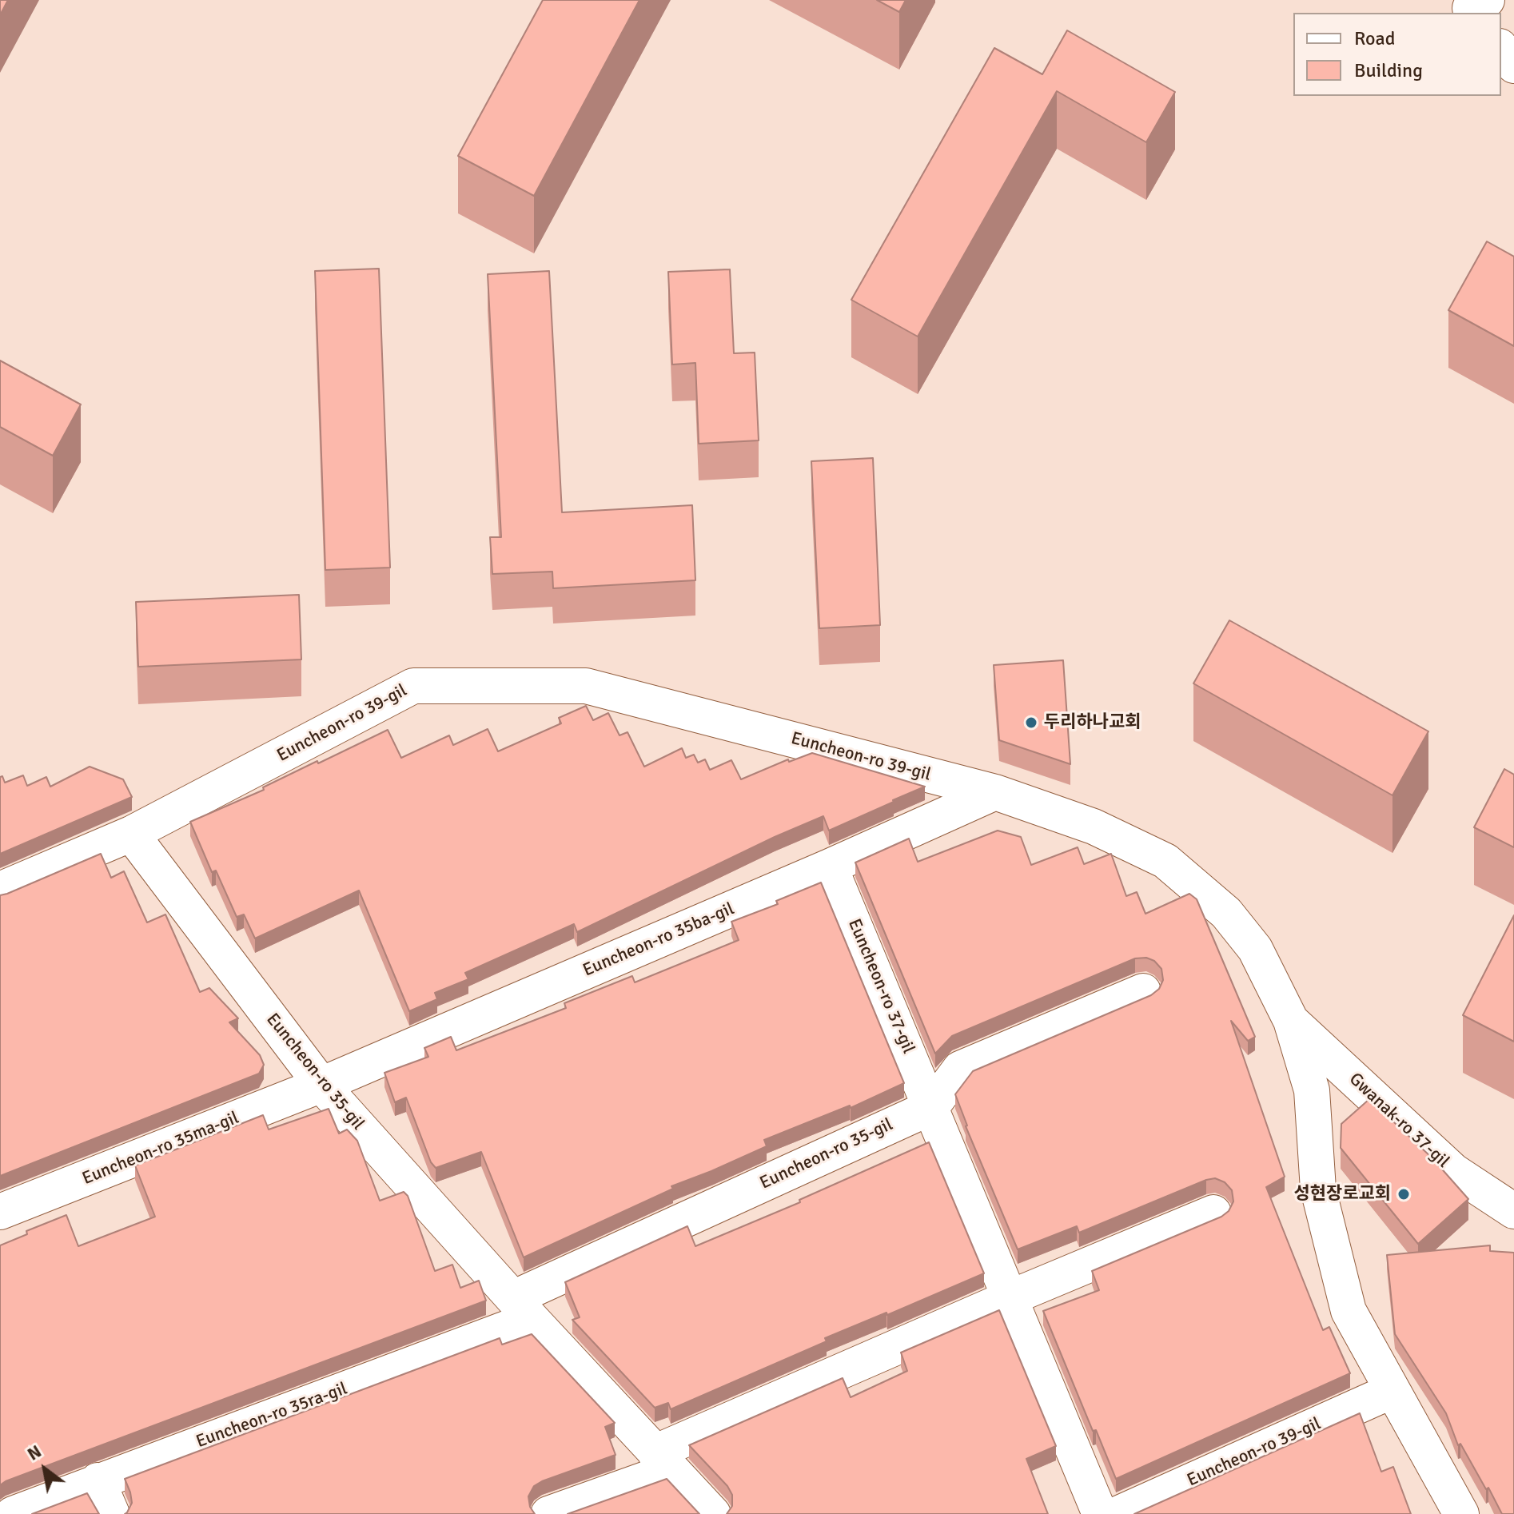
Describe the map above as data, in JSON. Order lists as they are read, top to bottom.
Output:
{
  "streets": {
    "street": [
      "Euncheon-ro 39-gil",
      "Euncheon-ro 35ba-gil",
      "Euncheon-ro 37-gil",
      "Euncheon-ro 35-gil",
      "Gwanak-ro 37-gil",
      "Euncheon-ro 35ma-gil",
      "Euncheon-ro 35ra-gil"
    ]
  },
  "crossings": [
    ["Euncheon-ro 39-gil", "Euncheon-ro 35ba-gil"],
    ["Euncheon-ro 39-gil", "Euncheon-ro 35-gil"],
    ["Euncheon-ro 39-gil", "Gwanak-ro 37-gil"],
    ["Euncheon-ro 35ba-gil", "Euncheon-ro 37-gil"],
    ["Euncheon-ro 35ba-gil", "Euncheon-ro 35-gil"],
    ["Euncheon-ro 35ba-gil", "Euncheon-ro 35ma-gil"],
    ["Euncheon-ro 37-gil", "Euncheon-ro 35-gil"],
    ["Euncheon-ro 35-gil", "Euncheon-ro 35ma-gil"],
    ["Euncheon-ro 35-gil", "Euncheon-ro 35ra-gil"]
  ],
  "places": ["두리하나교회", "성현장로교회"],
  "legend": ["Road", "Building"],
  "north": "top left"
}
